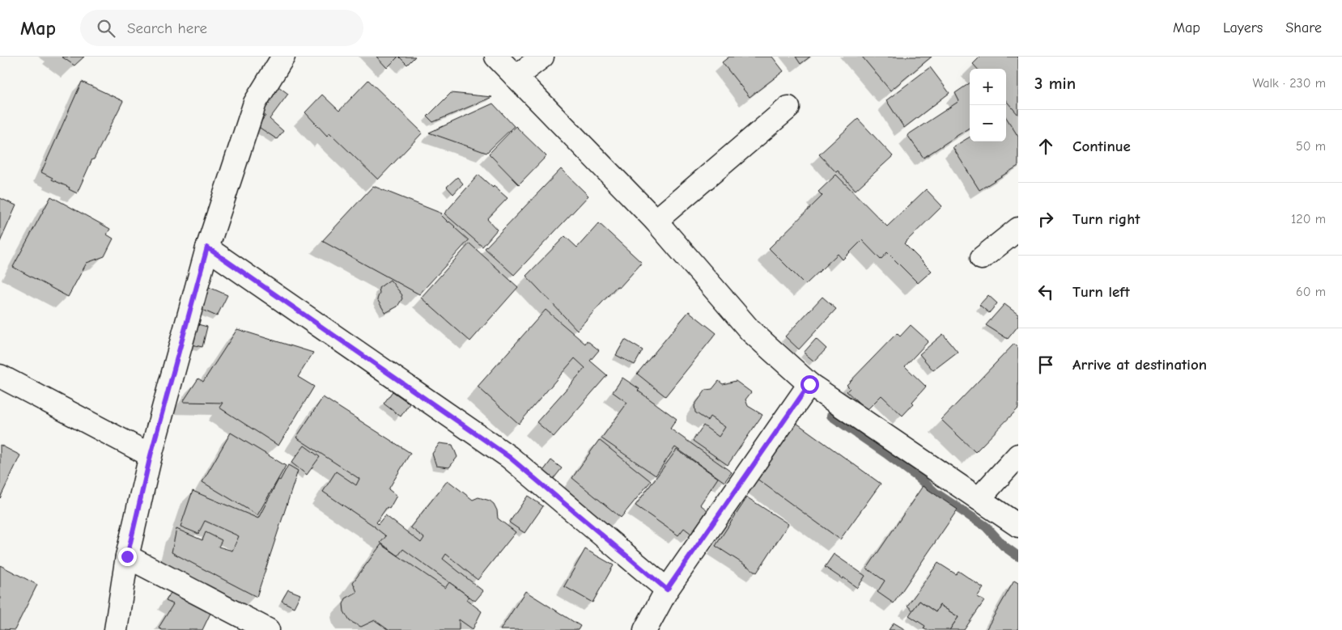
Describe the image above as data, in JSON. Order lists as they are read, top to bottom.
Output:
{
  "page": {
    "header": "Map",
    "search": "Search here",
    "nav": ["Map", "Layers", "Share"],
    "heading": ["3 min", "Walk · 230 m"],
    "map_buttons": ["+", "−"],
    "list": [
      ["Continue", "50 m"],
      ["Turn right", "120 m"],
      ["Turn left", "60 m"],
      "Arrive at destination"
    ]
  }
}
